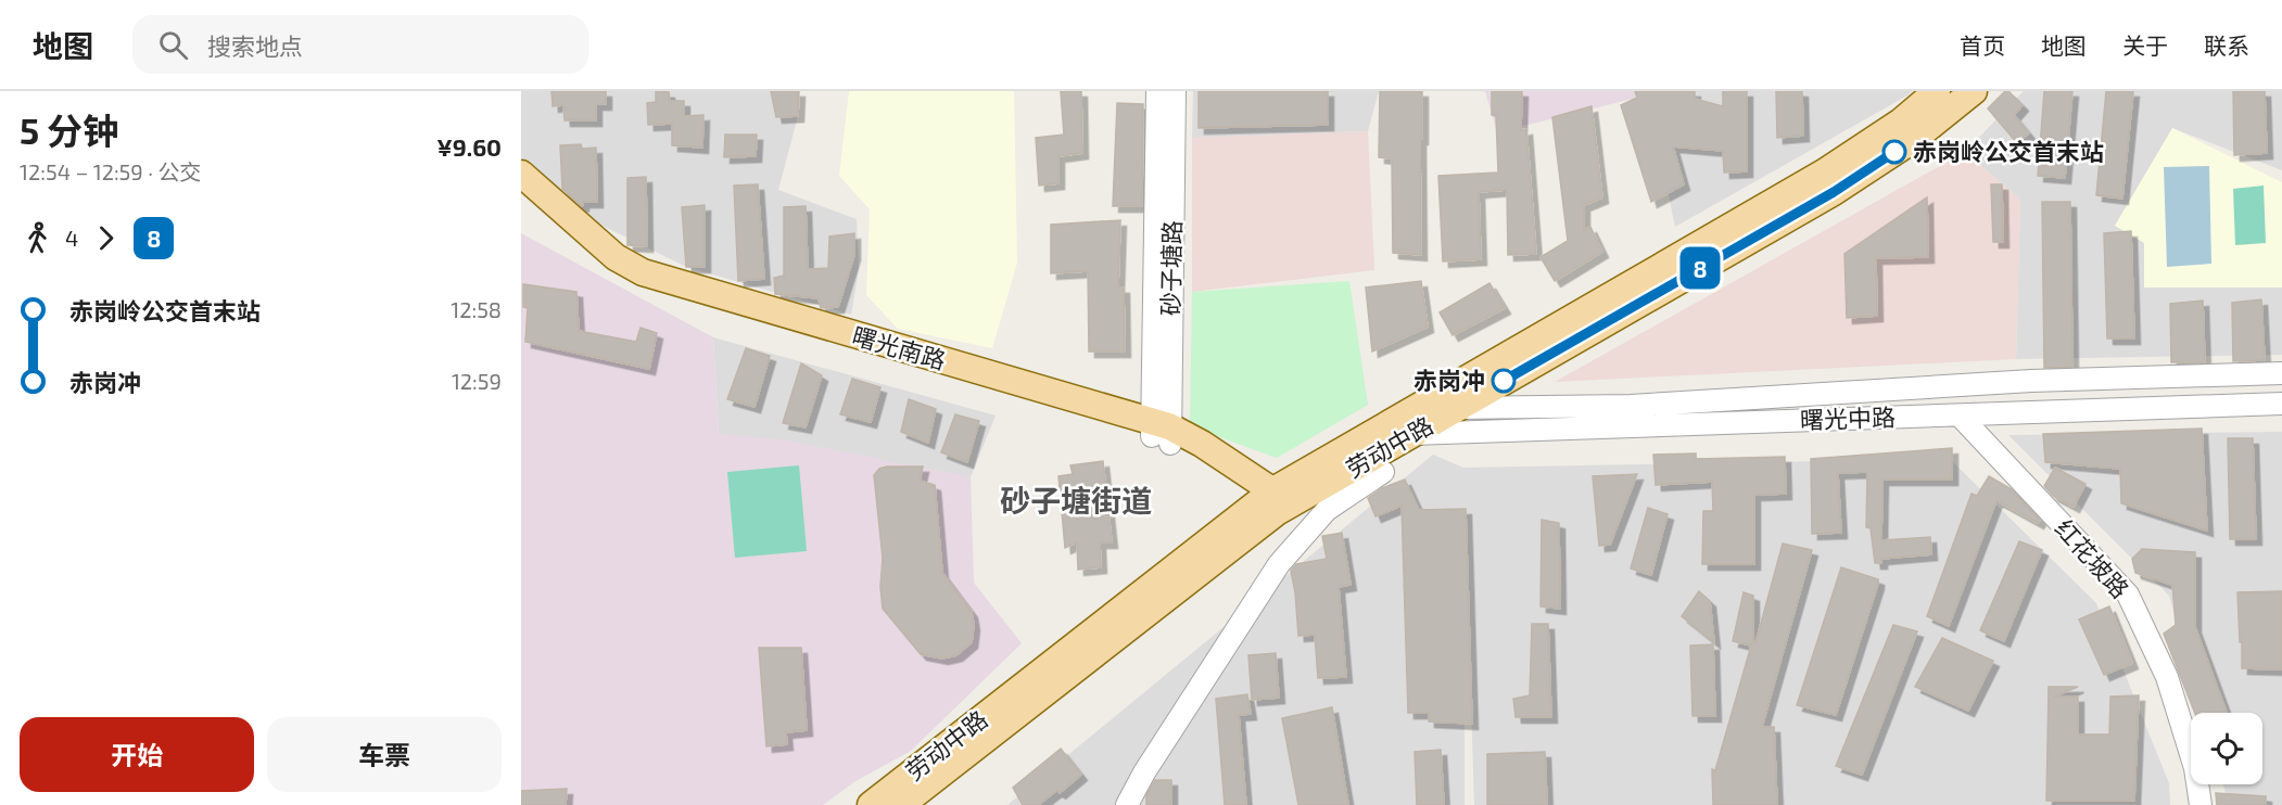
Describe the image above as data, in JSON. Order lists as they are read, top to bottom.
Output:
{
  "streets": {
    "main road": ["曙光南路", "劳动中路"],
    "street": ["砂子塘路", "曙光中路", "红花坡路"]
  },
  "crossings": [
    ["砂子塘路", "曙光南路"],
    ["曙光南路", "劳动中路"],
    ["曙光中路", "劳动中路"],
    ["曙光中路", "红花坡路"]
  ],
  "districts": ["砂子塘街道"],
  "places": ["赤岗岭公交首末站", "赤岗冲"],
  "lines": ["bus line 8"],
  "page": {
    "header": "地图",
    "search": "搜索地点",
    "nav": [
      "首页",
      "地图",
      "关于",
      "联系"
    ],
    "heading": ["5 分钟", "12:54 – 12:59 · 公交", "¥9.60"],
    "on_map": "8",
    "legs": ["4", "8"],
    "list": [
      {
        "name": "赤岗岭公交首末站",
        "value": "12:58"
      },
      {
        "name": "赤岗冲",
        "value": "12:59"
      }
    ],
    "buttons": ["开始", "车票"]
  }
}
